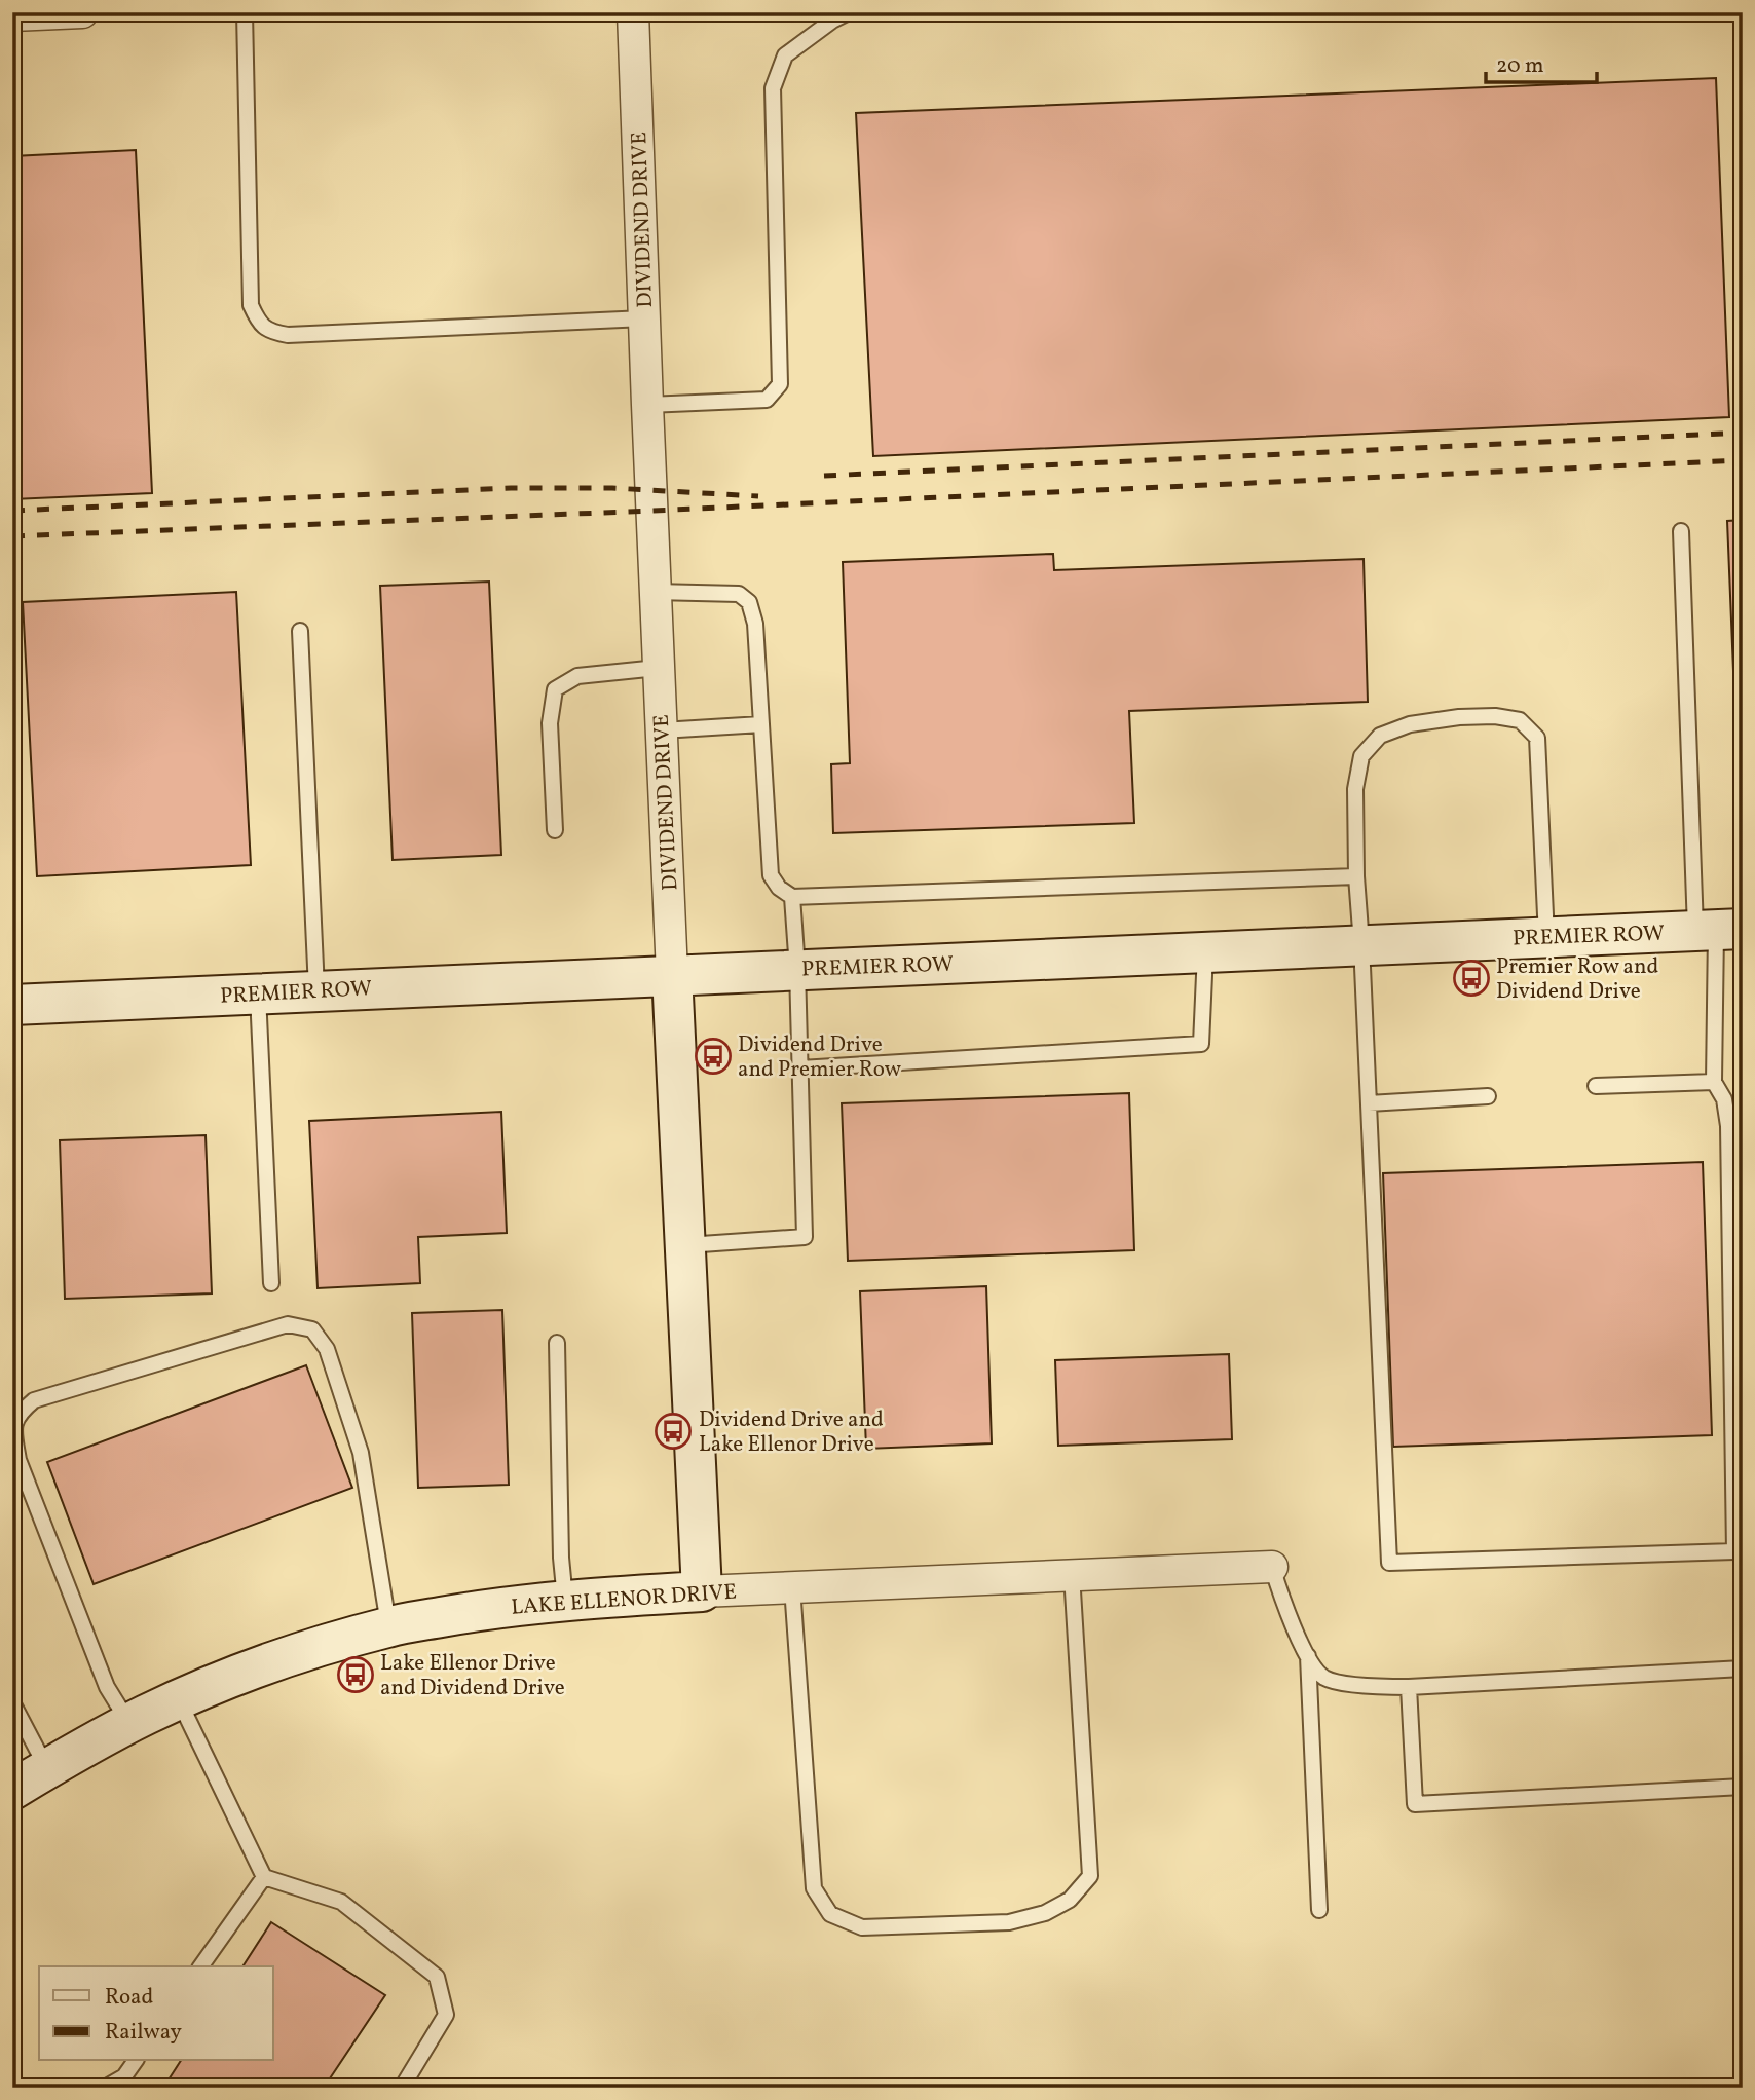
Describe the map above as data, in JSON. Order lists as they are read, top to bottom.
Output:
{
  "streets": {
    "street": ["DIVIDEND DRIVE", "PREMIER ROW", "LAKE ELLENOR DRIVE"]
  },
  "crossings": [
    ["DIVIDEND DRIVE", "PREMIER ROW"],
    ["DIVIDEND DRIVE", "LAKE ELLENOR DRIVE"]
  ],
  "places": {
    "bus stop": [
      "Premier Row and Dividend Drive",
      "Dividend Drive and Premier Row",
      "Dividend Drive and Lake Ellenor Drive",
      "Lake Ellenor Drive and Dividend Drive"
    ]
  },
  "legend": ["Road", "Railway"],
  "scale_bar": "20 m"
}
